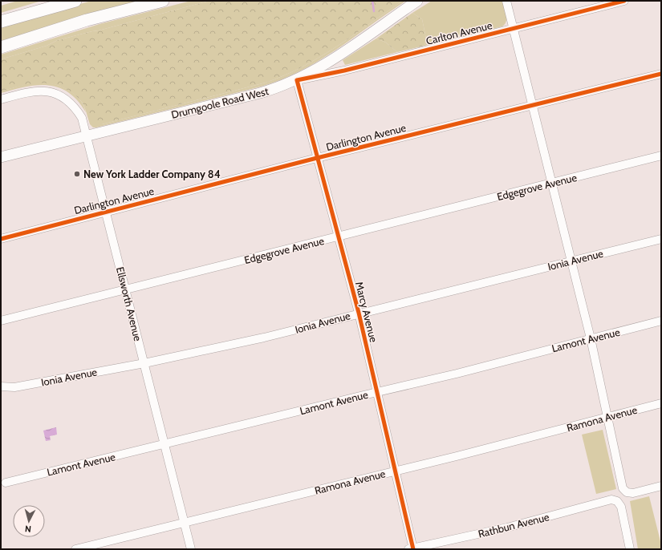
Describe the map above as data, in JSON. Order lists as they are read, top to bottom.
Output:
{
  "streets": {
    "main road": ["Drumgoole Road West"],
    "street": [
      "Carlton Avenue",
      "Darlington Avenue",
      "Edgegrove Avenue",
      "Ionia Avenue",
      "Ellsworth Avenue",
      "Marcy Avenue",
      "Lamont Avenue",
      "Ramona Avenue",
      "Rathbun Avenue"
    ]
  },
  "crossings": [
    ["Carlton Avenue", "Drumgoole Road West"],
    ["Carlton Avenue", "Marcy Avenue"],
    ["Drumgoole Road West", "Ellsworth Avenue"],
    ["Drumgoole Road West", "Marcy Avenue"],
    ["Darlington Avenue", "Ellsworth Avenue"],
    ["Darlington Avenue", "Marcy Avenue"],
    ["Edgegrove Avenue", "Ellsworth Avenue"],
    ["Edgegrove Avenue", "Marcy Avenue"],
    ["Ionia Avenue", "Ellsworth Avenue"],
    ["Ionia Avenue", "Marcy Avenue"],
    ["Ellsworth Avenue", "Lamont Avenue"],
    ["Ellsworth Avenue", "Ramona Avenue"],
    ["Marcy Avenue", "Lamont Avenue"],
    ["Marcy Avenue", "Ramona Avenue"],
    ["Marcy Avenue", "Rathbun Avenue"]
  ],
  "places": ["New York Ladder Company 84"],
  "north": "bottom"
}
